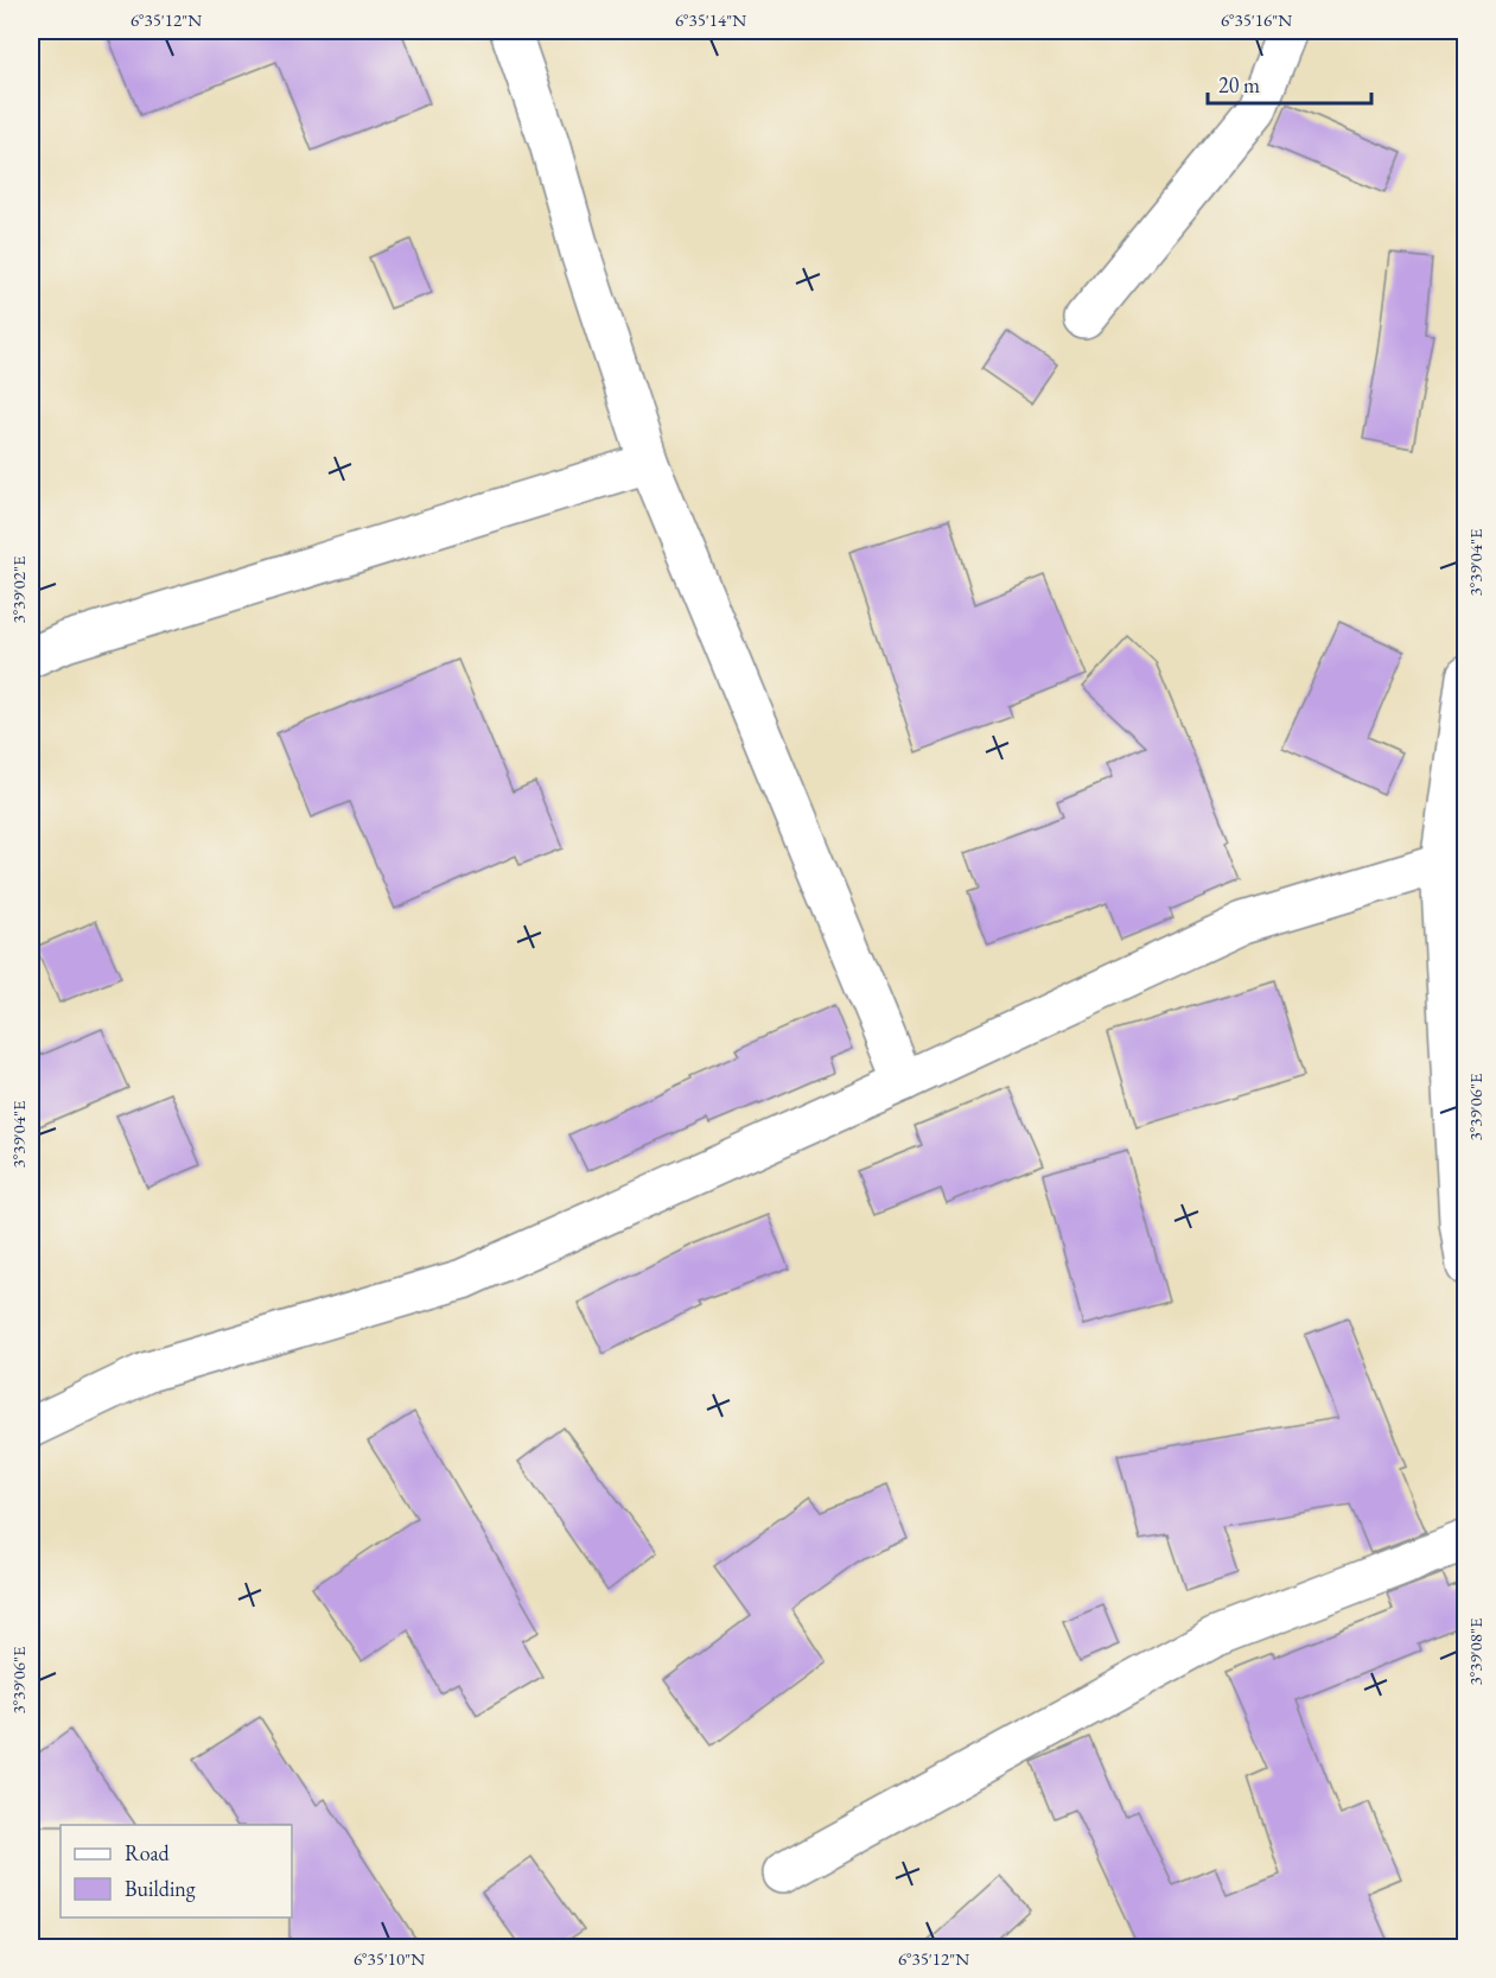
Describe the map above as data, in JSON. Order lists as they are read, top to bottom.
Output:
{
  "legend": ["Road", "Building"],
  "scale_bar": "20 m",
  "coordinates": [
    "6°35'12\"N",
    "6°35'14\"N",
    "6°35'16\"N",
    "3°39'04\"E",
    "3°39'02\"E",
    "3°39'06\"E",
    "3°39'08\"E",
    "6°35'10\"N"
  ]
}
